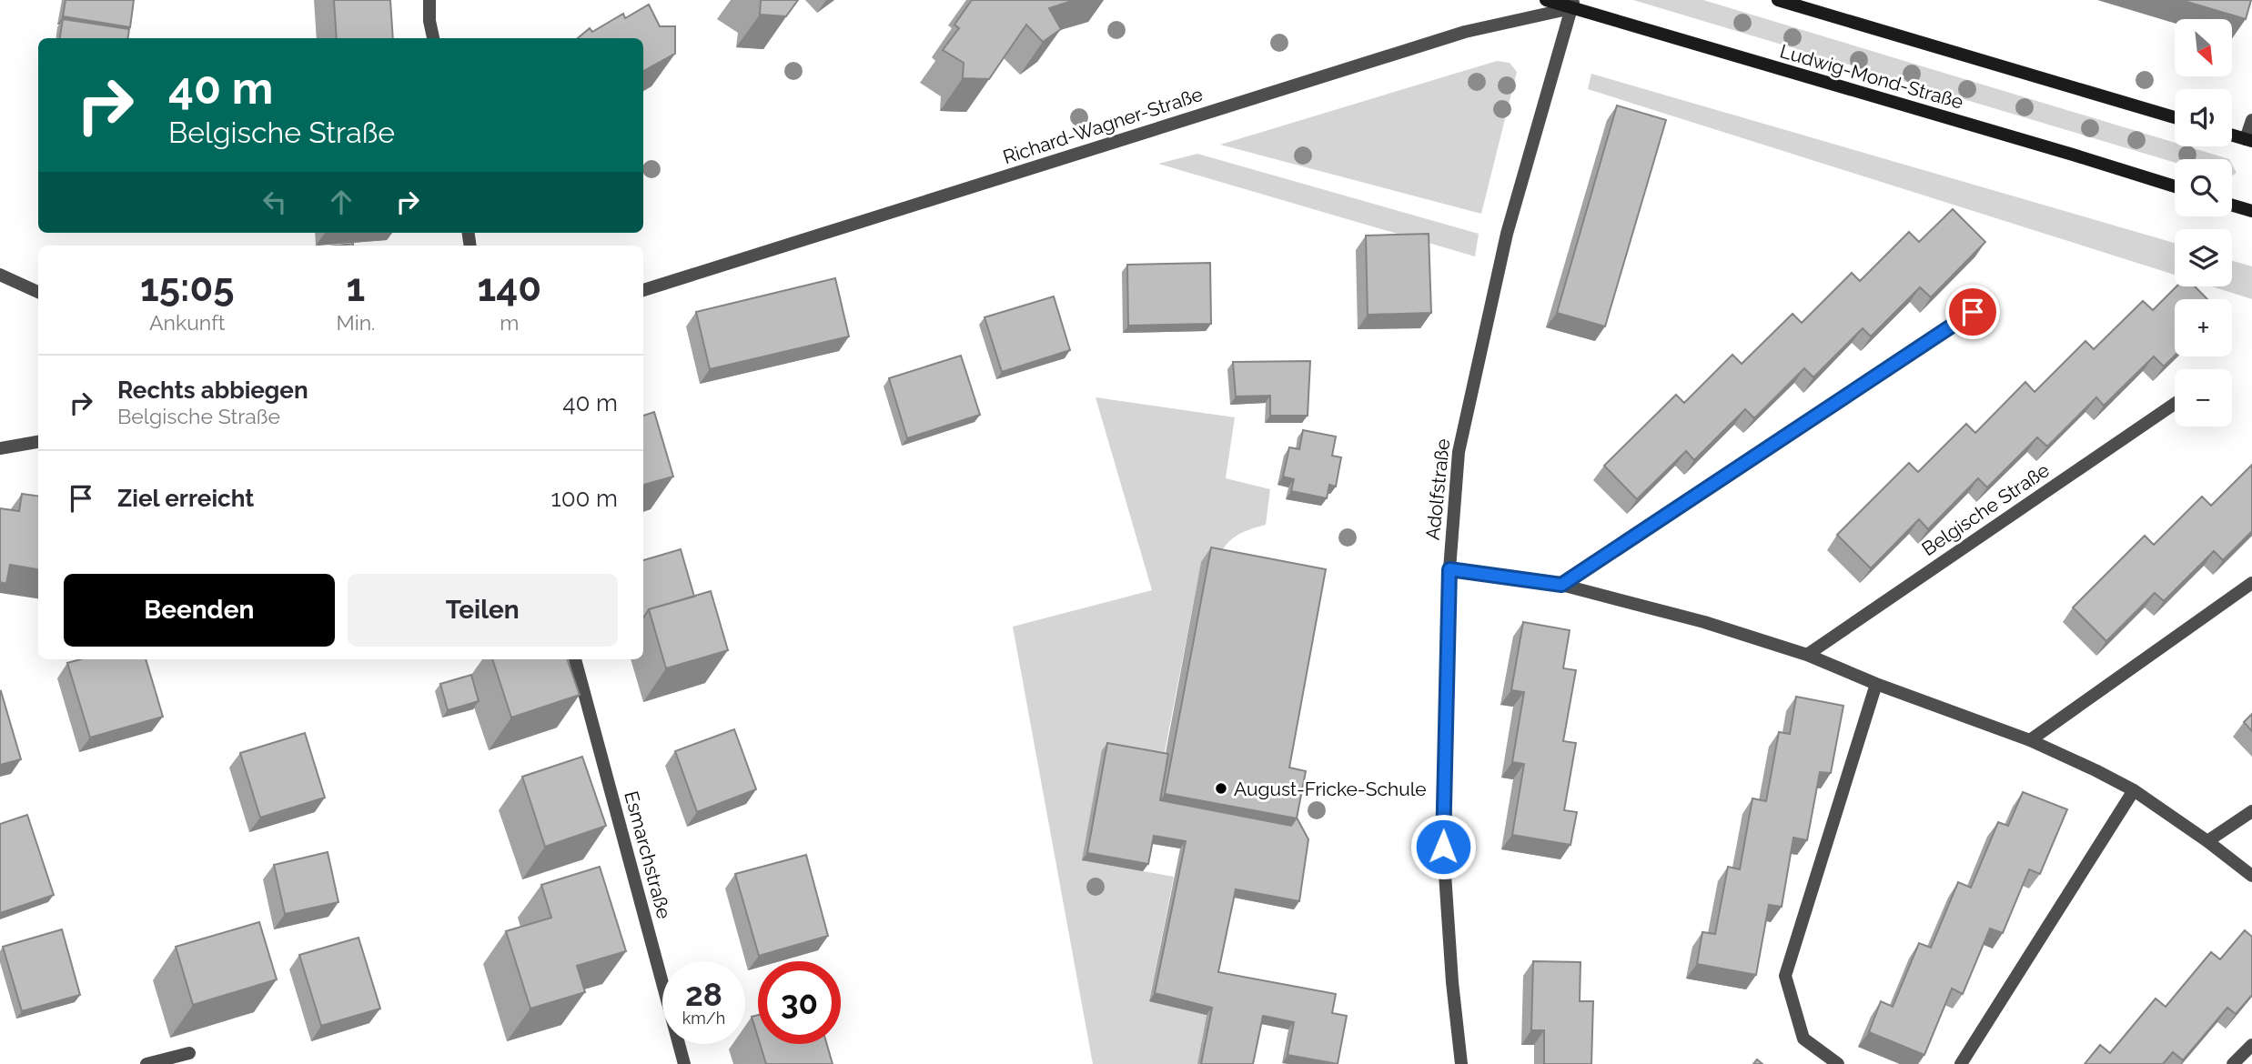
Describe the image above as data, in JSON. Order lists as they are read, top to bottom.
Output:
{
  "streets": {
    "main road": ["Ludwig-Mond-Straße"],
    "street": [
      "Richard-Wagner-Straße",
      "Adolfstraße",
      "Belgische Straße",
      "Esmarchstraße"
    ]
  },
  "crossings": [
    ["Ludwig-Mond-Straße", "Richard-Wagner-Straße"],
    ["Ludwig-Mond-Straße", "Adolfstraße"],
    ["Richard-Wagner-Straße", "Adolfstraße"]
  ],
  "places": ["August-Fricke-Schule"],
  "north": "bottom right",
  "page": {
    "map_buttons": ["+", "−"],
    "turn": ["40 m", "Belgische Straße"],
    "eta": [
      "15:05",
      "Ankunft",
      "1",
      "Min.",
      "140",
      "m"
    ],
    "list": [
      {
        "name": "Rechts abbiegen",
        "note": "Belgische Straße",
        "value": "40 m"
      },
      {
        "name": "Ziel erreicht",
        "value": "100 m"
      }
    ],
    "buttons": ["Beenden", "Teilen"],
    "speed": "28 km/h",
    "limit": "30"
  }
}
